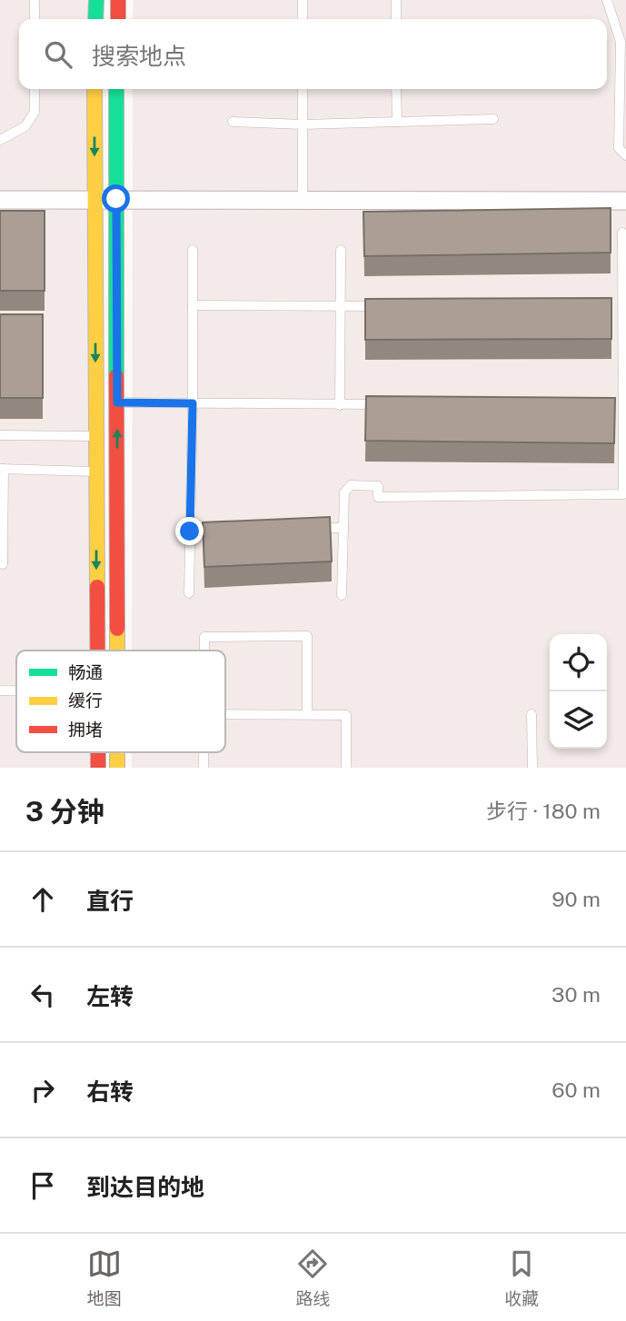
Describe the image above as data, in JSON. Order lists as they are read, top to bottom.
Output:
{
  "legend": ["畅通", "缓行", "拥堵"],
  "page": {
    "search": "搜索地点",
    "heading": ["3 分钟", "步行 · 180 m"],
    "list": [
      ["直行", "90 m"],
      ["左转", "30 m"],
      ["右转", "60 m"],
      "到达目的地"
    ],
    "nav": ["地图", "路线", "收藏"]
  }
}
